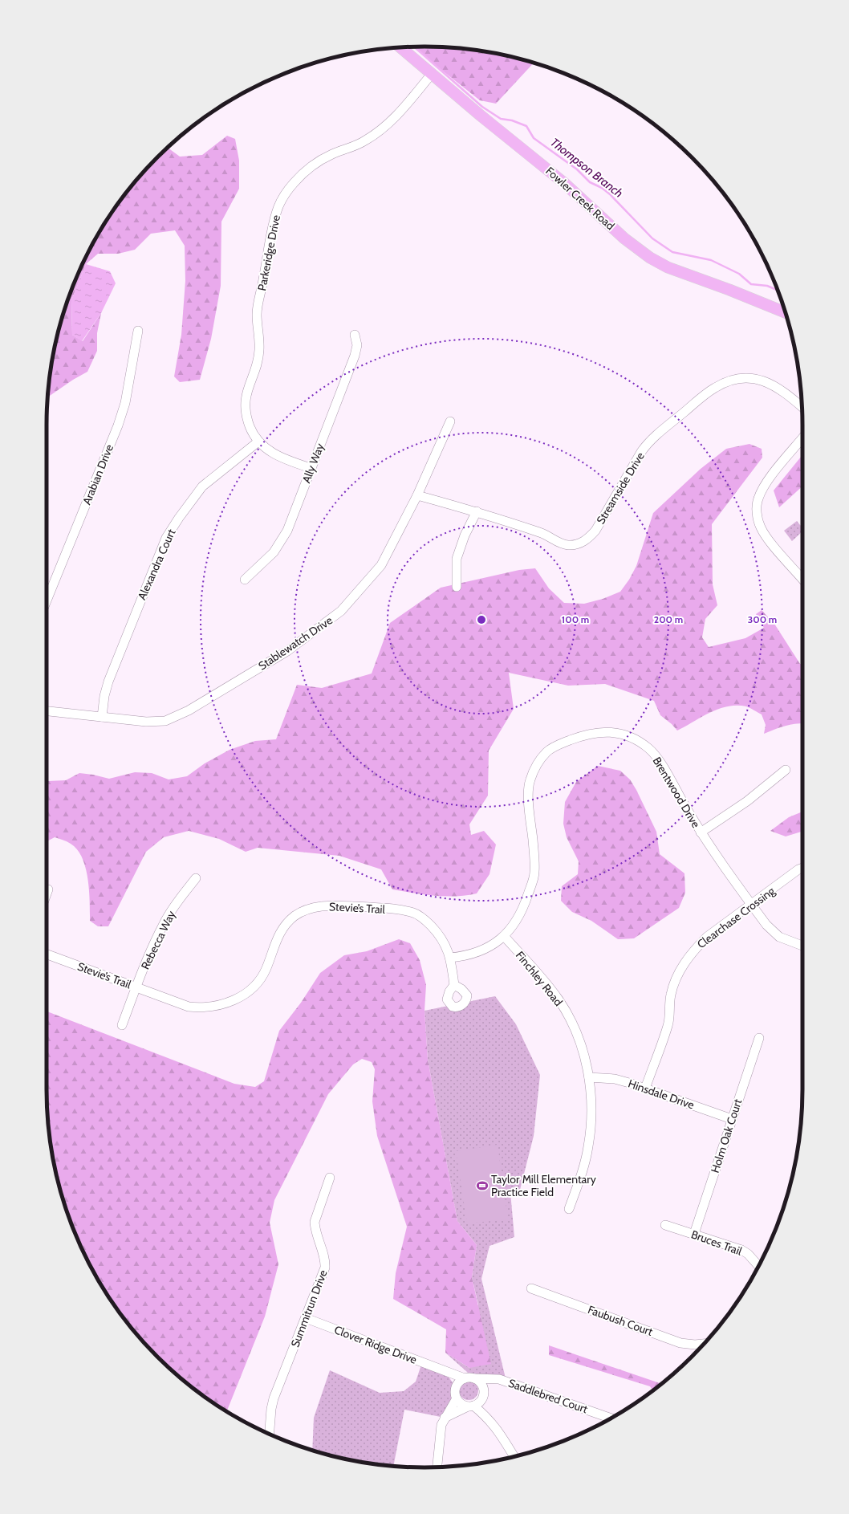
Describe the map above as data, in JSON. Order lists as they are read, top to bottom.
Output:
{
  "streets": {
    "main road": ["Fowler Creek Road"],
    "street": [
      "Parkeridge Drive",
      "Ally Way",
      "Arabian Drive",
      "Streamside Drive",
      "Alexandra Court",
      "Stablewatch Drive",
      "Brentwood Drive",
      "Stevie’s Trail",
      "Clearchase Crossing",
      "Rebecca Way",
      "Finchley Road",
      "Hinsdale Drive",
      "Holm Oak Court",
      "Bruces Trail",
      "Summitrun Drive",
      "Faubush Court",
      "Clover Ridge Drive",
      "Saddlebred Court"
    ]
  },
  "crossings": [
    ["Fowler Creek Road", "Parkeridge Drive"],
    ["Parkeridge Drive", "Ally Way"],
    ["Parkeridge Drive", "Alexandra Court"],
    ["Streamside Drive", "Stablewatch Drive"],
    ["Alexandra Court", "Stablewatch Drive"],
    ["Brentwood Drive", "Stevie’s Trail"],
    ["Brentwood Drive", "Clearchase Crossing"],
    ["Brentwood Drive", "Finchley Road"],
    ["Stevie’s Trail", "Rebecca Way"],
    ["Clearchase Crossing", "Hinsdale Drive"],
    ["Finchley Road", "Hinsdale Drive"],
    ["Hinsdale Drive", "Holm Oak Court"],
    ["Holm Oak Court", "Bruces Trail"],
    ["Summitrun Drive", "Clover Ridge Drive"],
    ["Clover Ridge Drive", "Saddlebred Court"]
  ],
  "water": ["Thompson Branch"],
  "places": {
    "sports": ["Taylor Mill Elementary Practice Field"]
  },
  "rings": ["100 m", "200 m", "300 m"]
}
